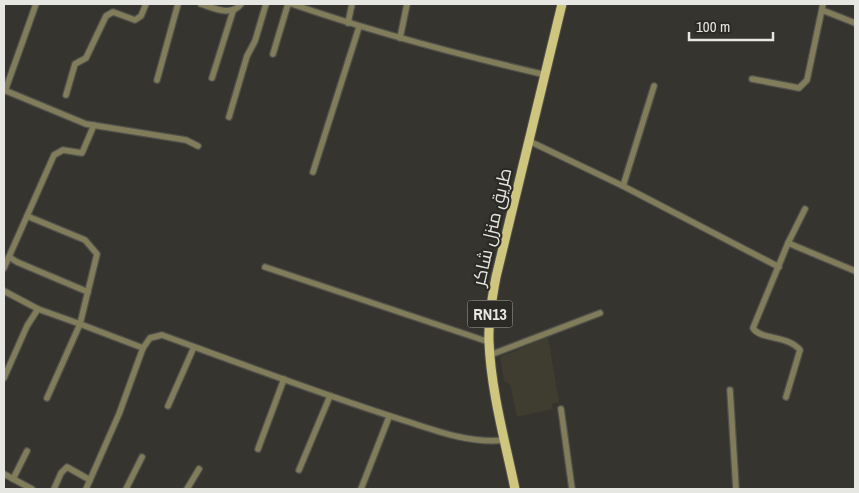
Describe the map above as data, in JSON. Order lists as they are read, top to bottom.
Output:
{
  "streets": {
    "main road": ["طريق منزل شاكر", "RN13"]
  },
  "scale_bar": "100 m"
}
